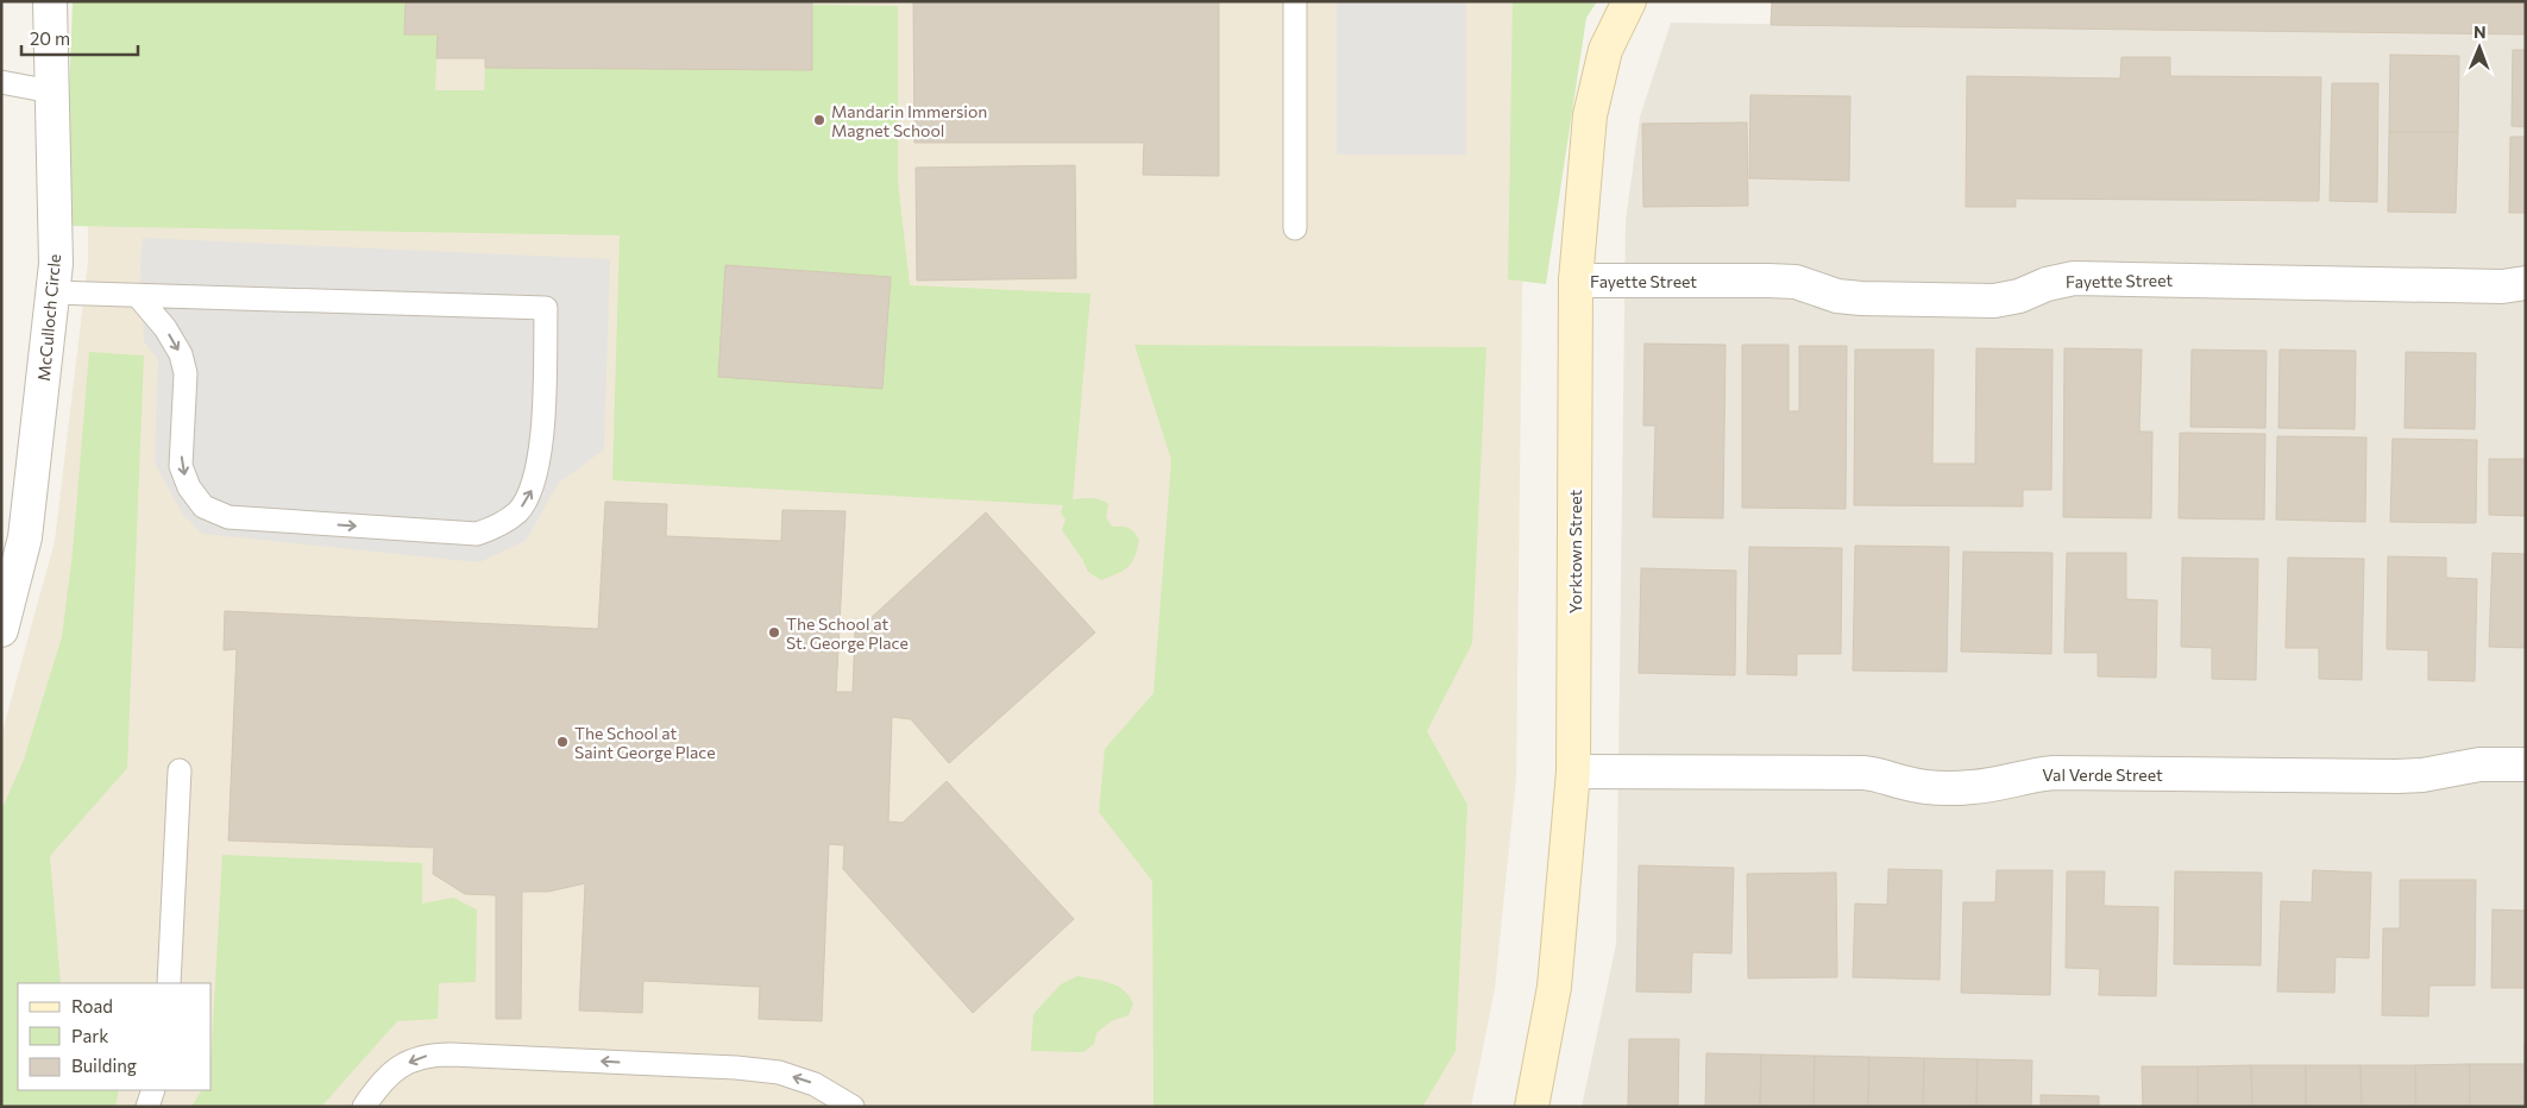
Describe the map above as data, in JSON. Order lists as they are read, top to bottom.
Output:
{
  "streets": {
    "street": [
      "Fayette Street",
      "McCulloch Circle",
      "Yorktown Street",
      "Val Verde Street"
    ]
  },
  "crossings": [
    ["Fayette Street", "Yorktown Street"],
    ["Yorktown Street", "Val Verde Street"]
  ],
  "places": ["Mandarin Immersion Magnet School", "The School at St. George Place", "The School at Saint George Place"],
  "legend": ["Road", "Park", "Building"],
  "scale_bar": "20 m",
  "north": "top"
}
